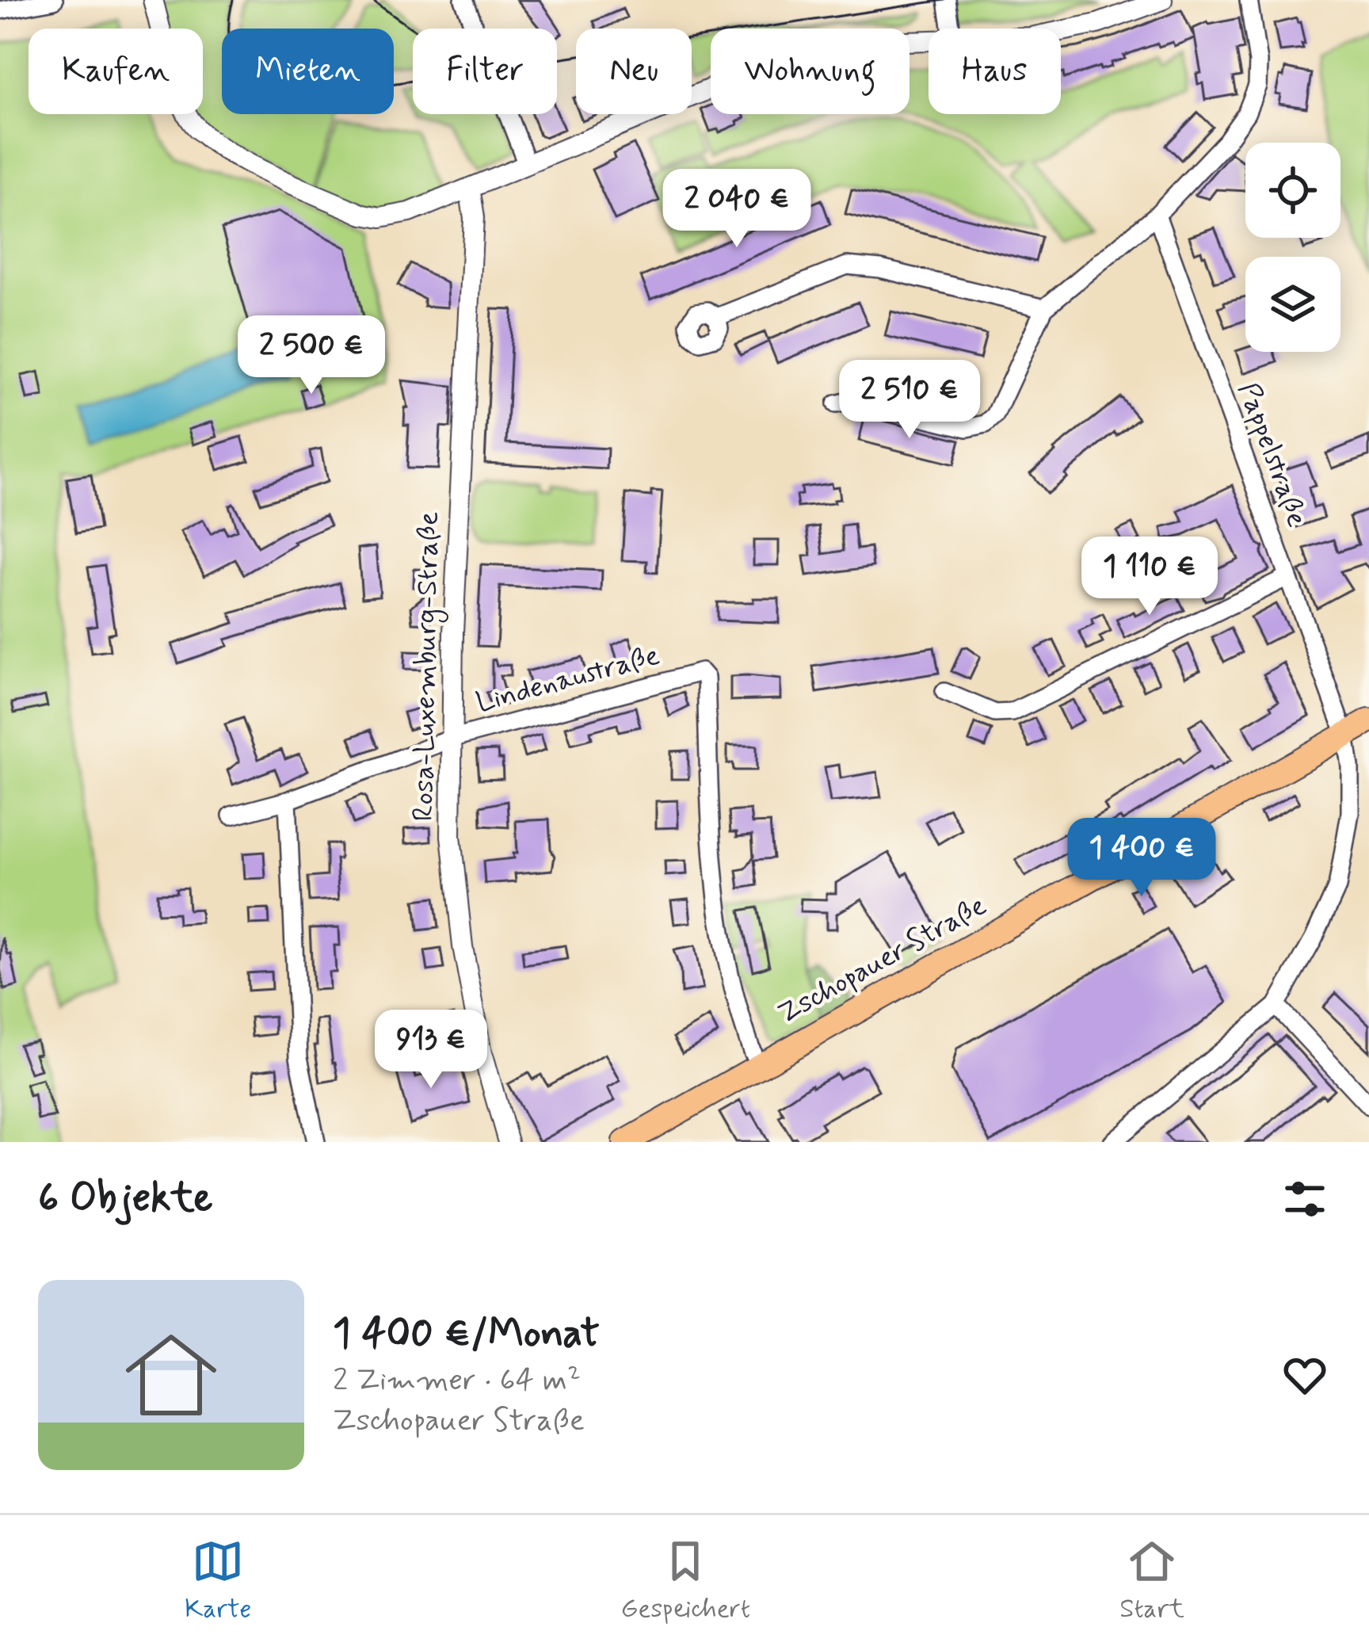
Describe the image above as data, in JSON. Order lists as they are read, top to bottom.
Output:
{
  "streets": {
    "main road": ["Zschopauer Straße"],
    "street": ["Pappelstraße", "Rosa-Luxemburg-Straße", "Lindenaustraße"]
  },
  "crossings": [
    ["Pappelstraße", "Zschopauer Straße"],
    ["Rosa-Luxemburg-Straße", "Lindenaustraße"]
  ],
  "page": {
    "chip": [
      "Kaufen",
      "Mieten",
      "Filter",
      "Neu",
      "Wohnung",
      "Haus"
    ],
    "price": [
      "2 040 €",
      "2 500 €",
      "2 510 €",
      "1 110 €",
      "1 400 €",
      "913 €"
    ],
    "heading": "6 Objekte",
    "list": [
      {
        "name": "1 400 €/Monat",
        "note": "2 Zimmer · 64 m² · Zschopauer Straße"
      }
    ],
    "tabs": ["Karte", "Gespeichert", "Start"]
  }
}
